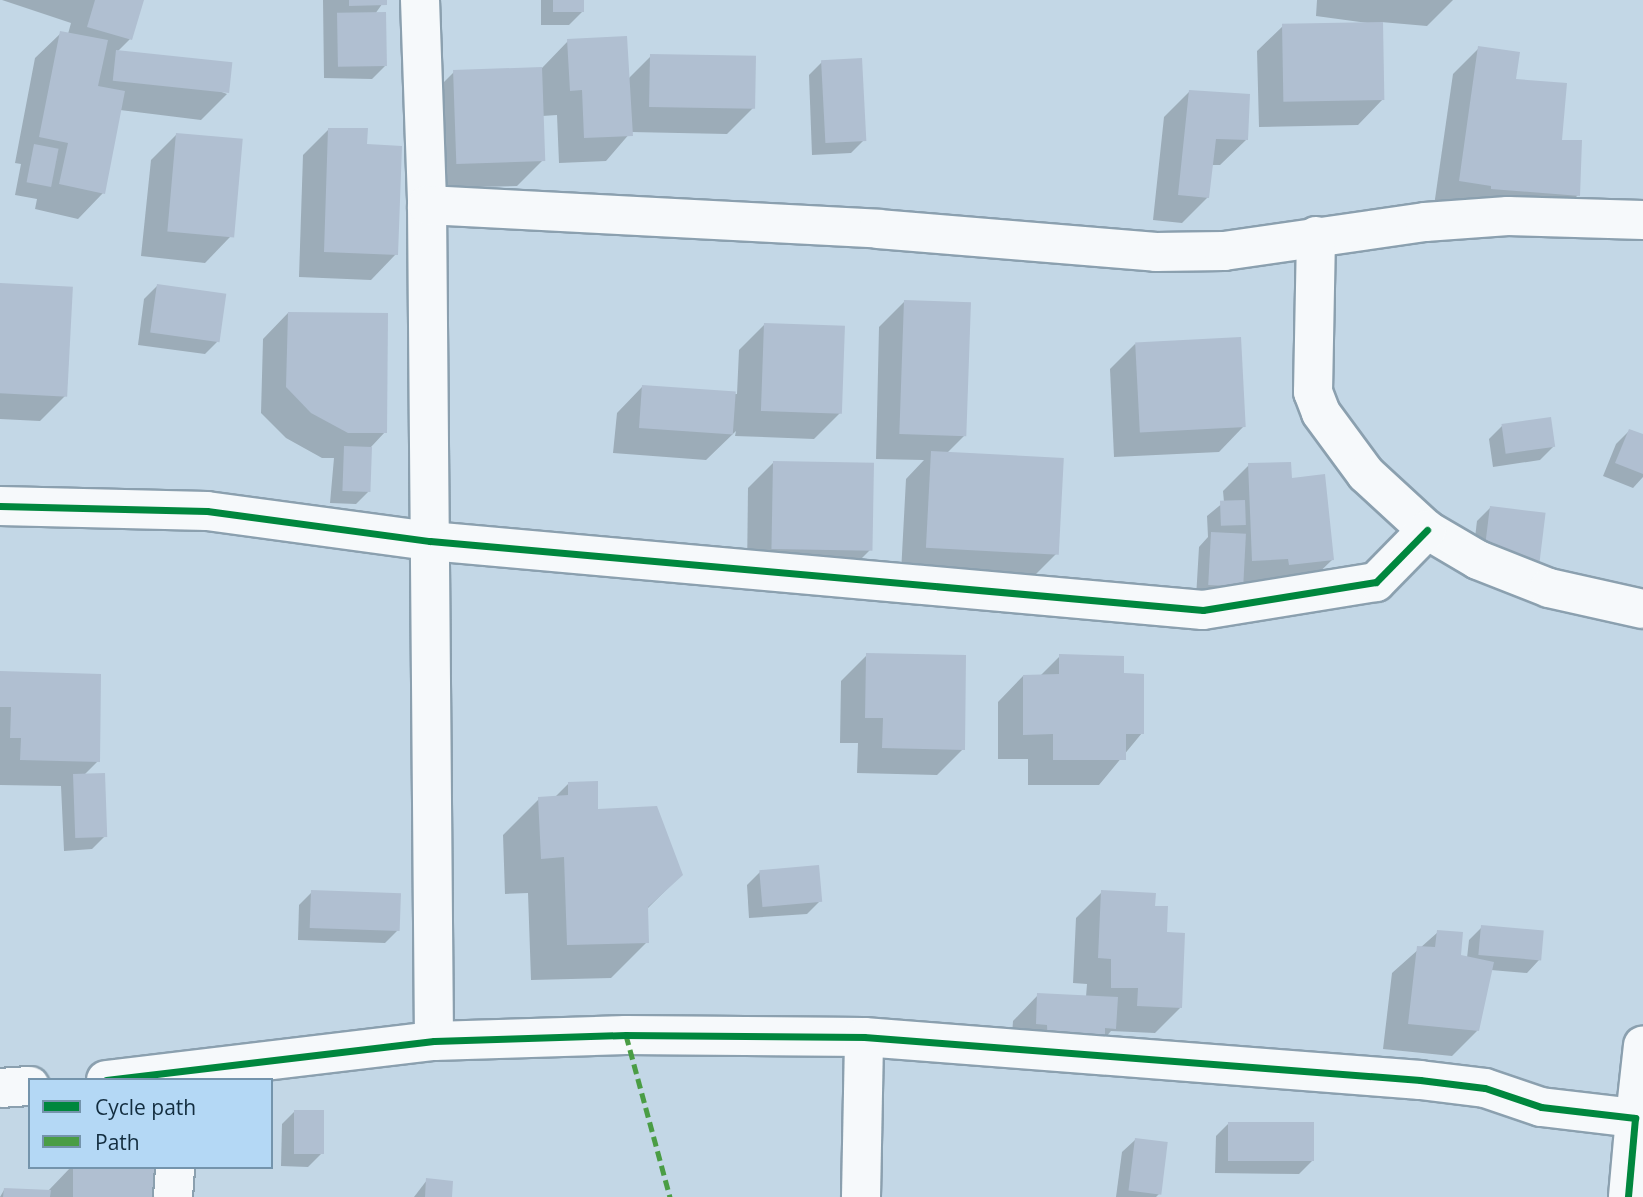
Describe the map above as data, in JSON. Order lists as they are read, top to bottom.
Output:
{
  "legend": ["Cycle path", "Path"]
}
